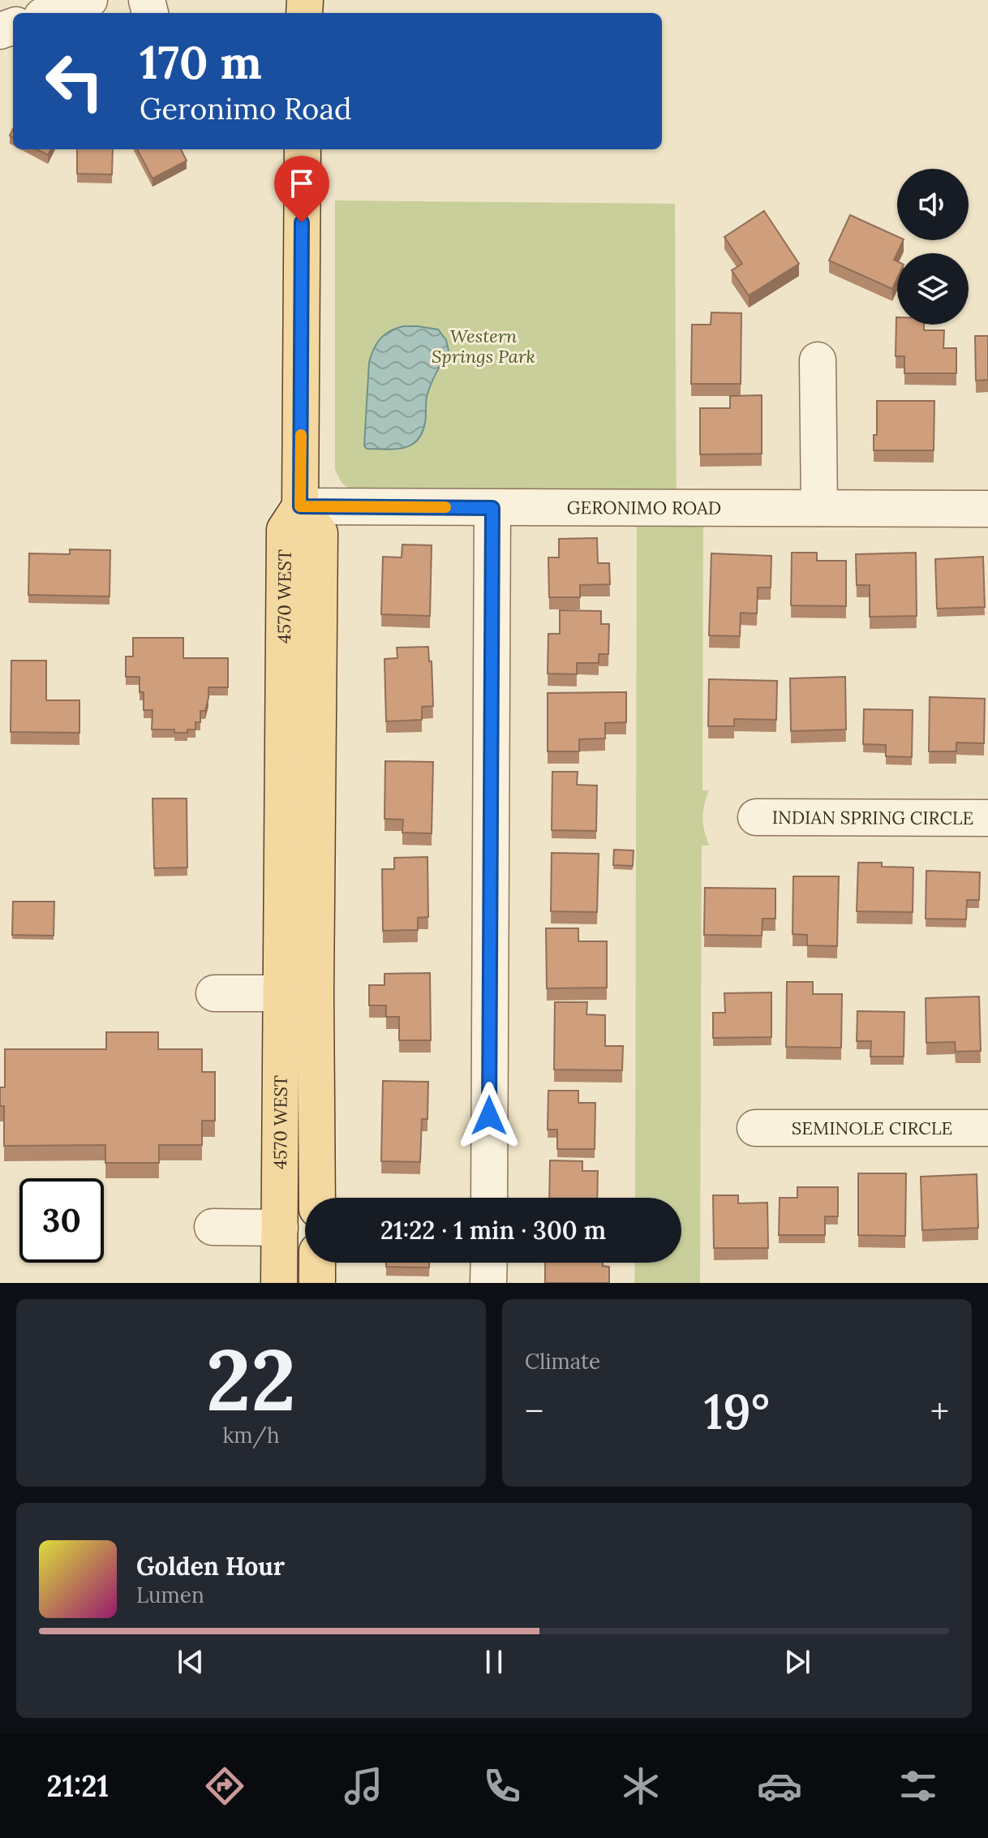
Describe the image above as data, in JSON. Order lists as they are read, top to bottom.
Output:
{
  "streets": {
    "main road": ["4570 WEST"],
    "street": ["GERONIMO ROAD", "INDIAN SPRING CIRCLE", "SEMINOLE CIRCLE"]
  },
  "crossings": [
    ["GERONIMO ROAD", "4570 WEST"]
  ],
  "parks": ["Western Springs Park"],
  "page": {
    "turn": ["170 m", "Geronimo Road"],
    "limit": "30",
    "trip": "21:22 · 1 min · 300 m",
    "tile": [
      ["22", "km/h"],
      "Climate"
    ],
    "heat": ["−", "19°", "+"],
    "song": ["Golden Hour", "Lumen"],
    "tabs": "21:21"
  }
}
